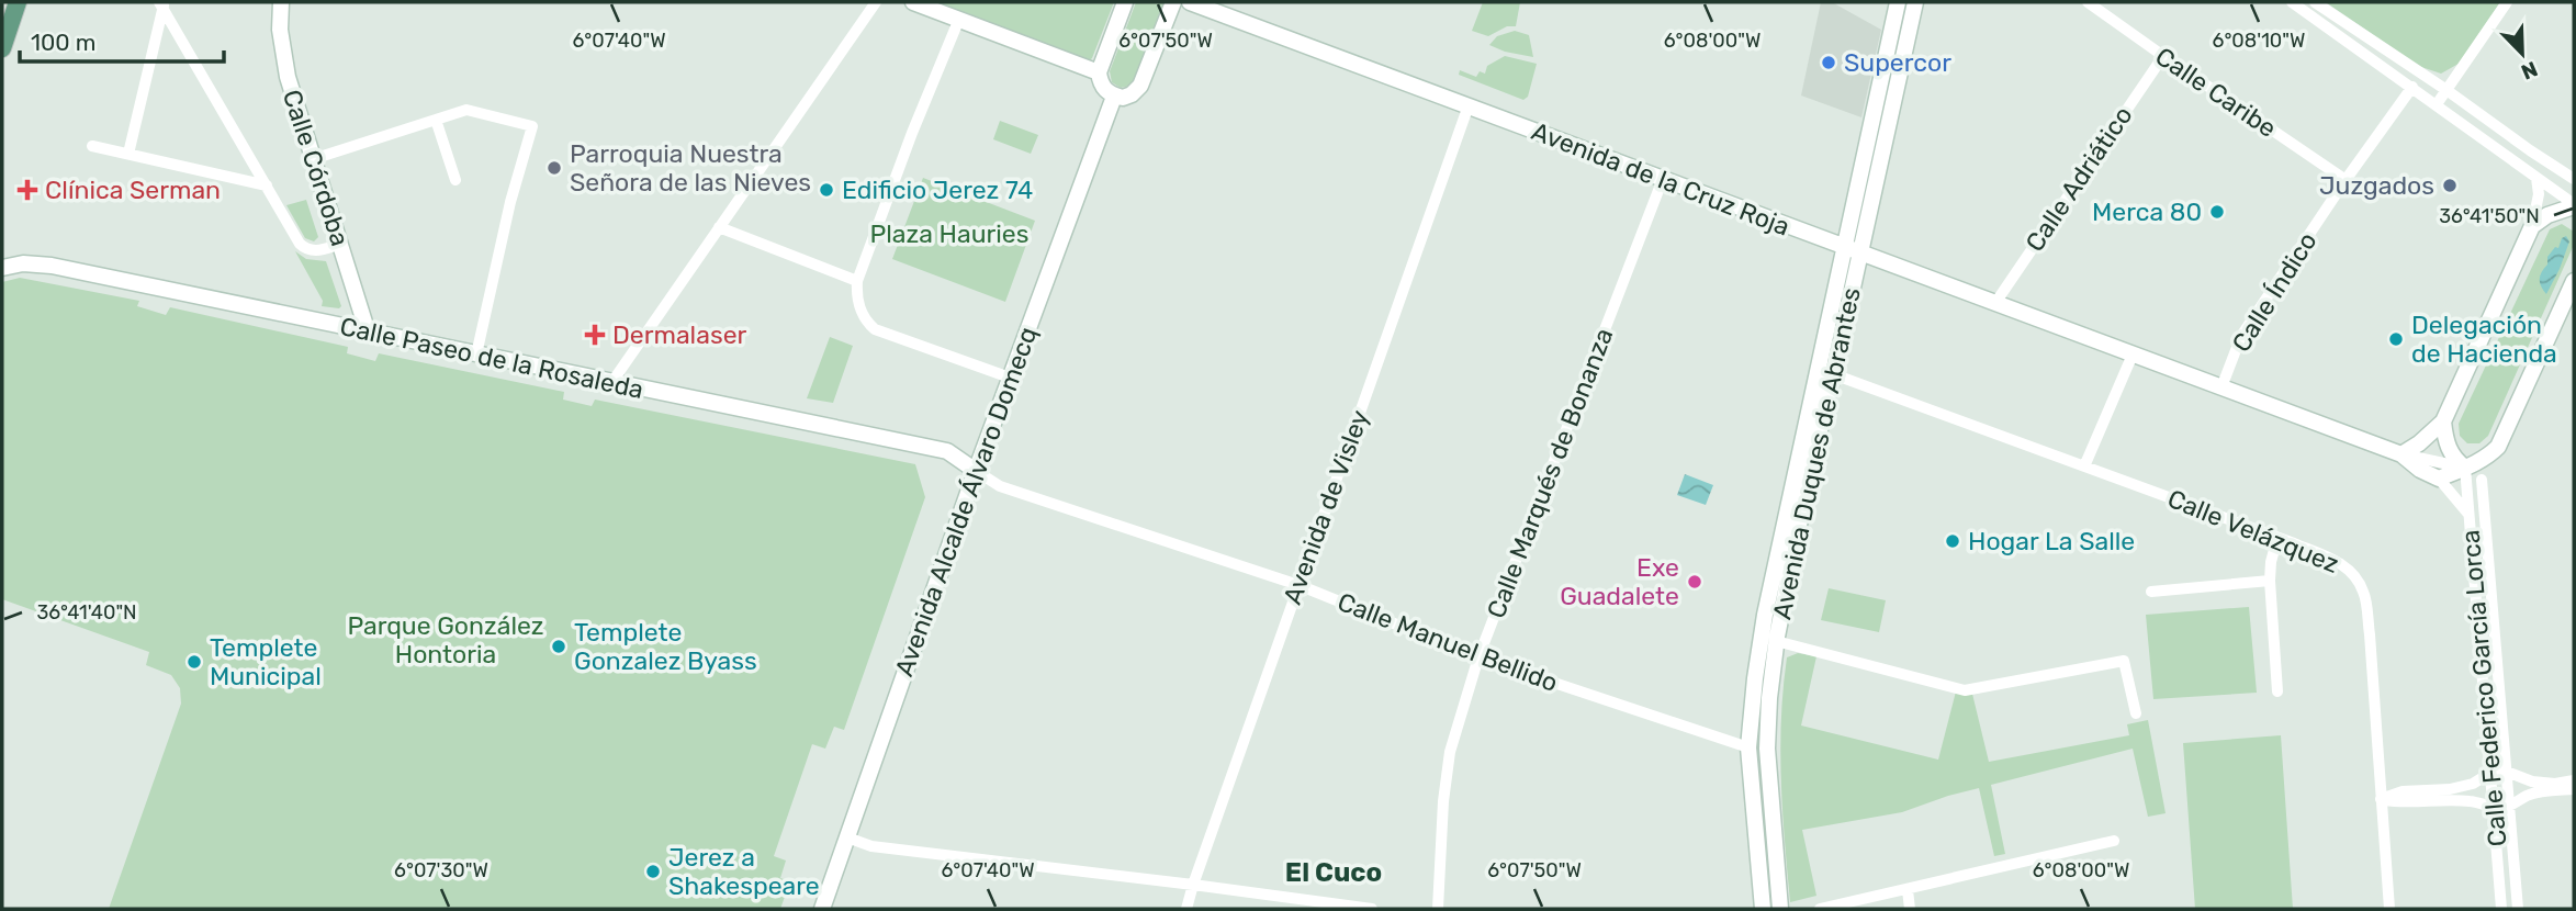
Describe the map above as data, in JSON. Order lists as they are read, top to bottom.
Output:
{
  "streets": {
    "main road": [
      "Calle Córdoba",
      "Avenida de la Cruz Roja",
      "Calle Paseo de la Rosaleda",
      "Avenida Duques de Abrantes",
      "Avenida Alcalde Álvaro Domecq"
    ],
    "street": [
      "Calle Caribe",
      "Calle Adriático",
      "Calle Índico",
      "Calle Marqués de Bonanza",
      "Avenida de Visley",
      "Calle Velázquez",
      "Calle Manuel Bellido",
      "Calle Federico García Lorca"
    ]
  },
  "crossings": [
    ["Calle Caribe", "Calle Adriático"],
    ["Calle Caribe", "Calle Índico"],
    ["Calle Córdoba", "Calle Paseo de la Rosaleda"],
    ["Avenida de la Cruz Roja", "Calle Adriático"],
    ["Avenida de la Cruz Roja", "Calle Índico"],
    ["Avenida de la Cruz Roja", "Avenida Duques de Abrantes"],
    ["Avenida de la Cruz Roja", "Calle Marqués de Bonanza"],
    ["Avenida de la Cruz Roja", "Avenida de Visley"],
    ["Calle Paseo de la Rosaleda", "Avenida Alcalde Álvaro Domecq"],
    ["Calle Paseo de la Rosaleda", "Calle Manuel Bellido"],
    ["Avenida Duques de Abrantes", "Calle Velázquez"],
    ["Avenida Duques de Abrantes", "Calle Manuel Bellido"],
    ["Calle Marqués de Bonanza", "Calle Manuel Bellido"],
    ["Avenida Alcalde Álvaro Domecq", "Calle Manuel Bellido"],
    ["Avenida de Visley", "Calle Manuel Bellido"]
  ],
  "districts": ["El Cuco"],
  "parks": ["Plaza Hauries", "Parque González Hontoria"],
  "places": {
    "other": [
      "Supercor",
      "Parroquia Nuestra Señora de las Nieves",
      "Juzgados",
      "Edificio Jerez 74",
      "Merca 80",
      "Delegación de Hacienda",
      "Hogar La Salle",
      "Exe Guadalete",
      "Templete Gonzalez Byass",
      "Templete Municipal",
      "Jerez a Shakespeare"
    ],
    "health": ["Clínica Serman", "Dermalaser"]
  },
  "scale_bar": "100 m",
  "north": "bottom right",
  "coordinates": [
    "6°07'40\"W",
    "6°07'50\"W",
    "6°08'00\"W",
    "6°08'10\"W",
    "36°41'50\"N",
    "36°41'40\"N",
    "6°07'30\"W"
  ]
}
